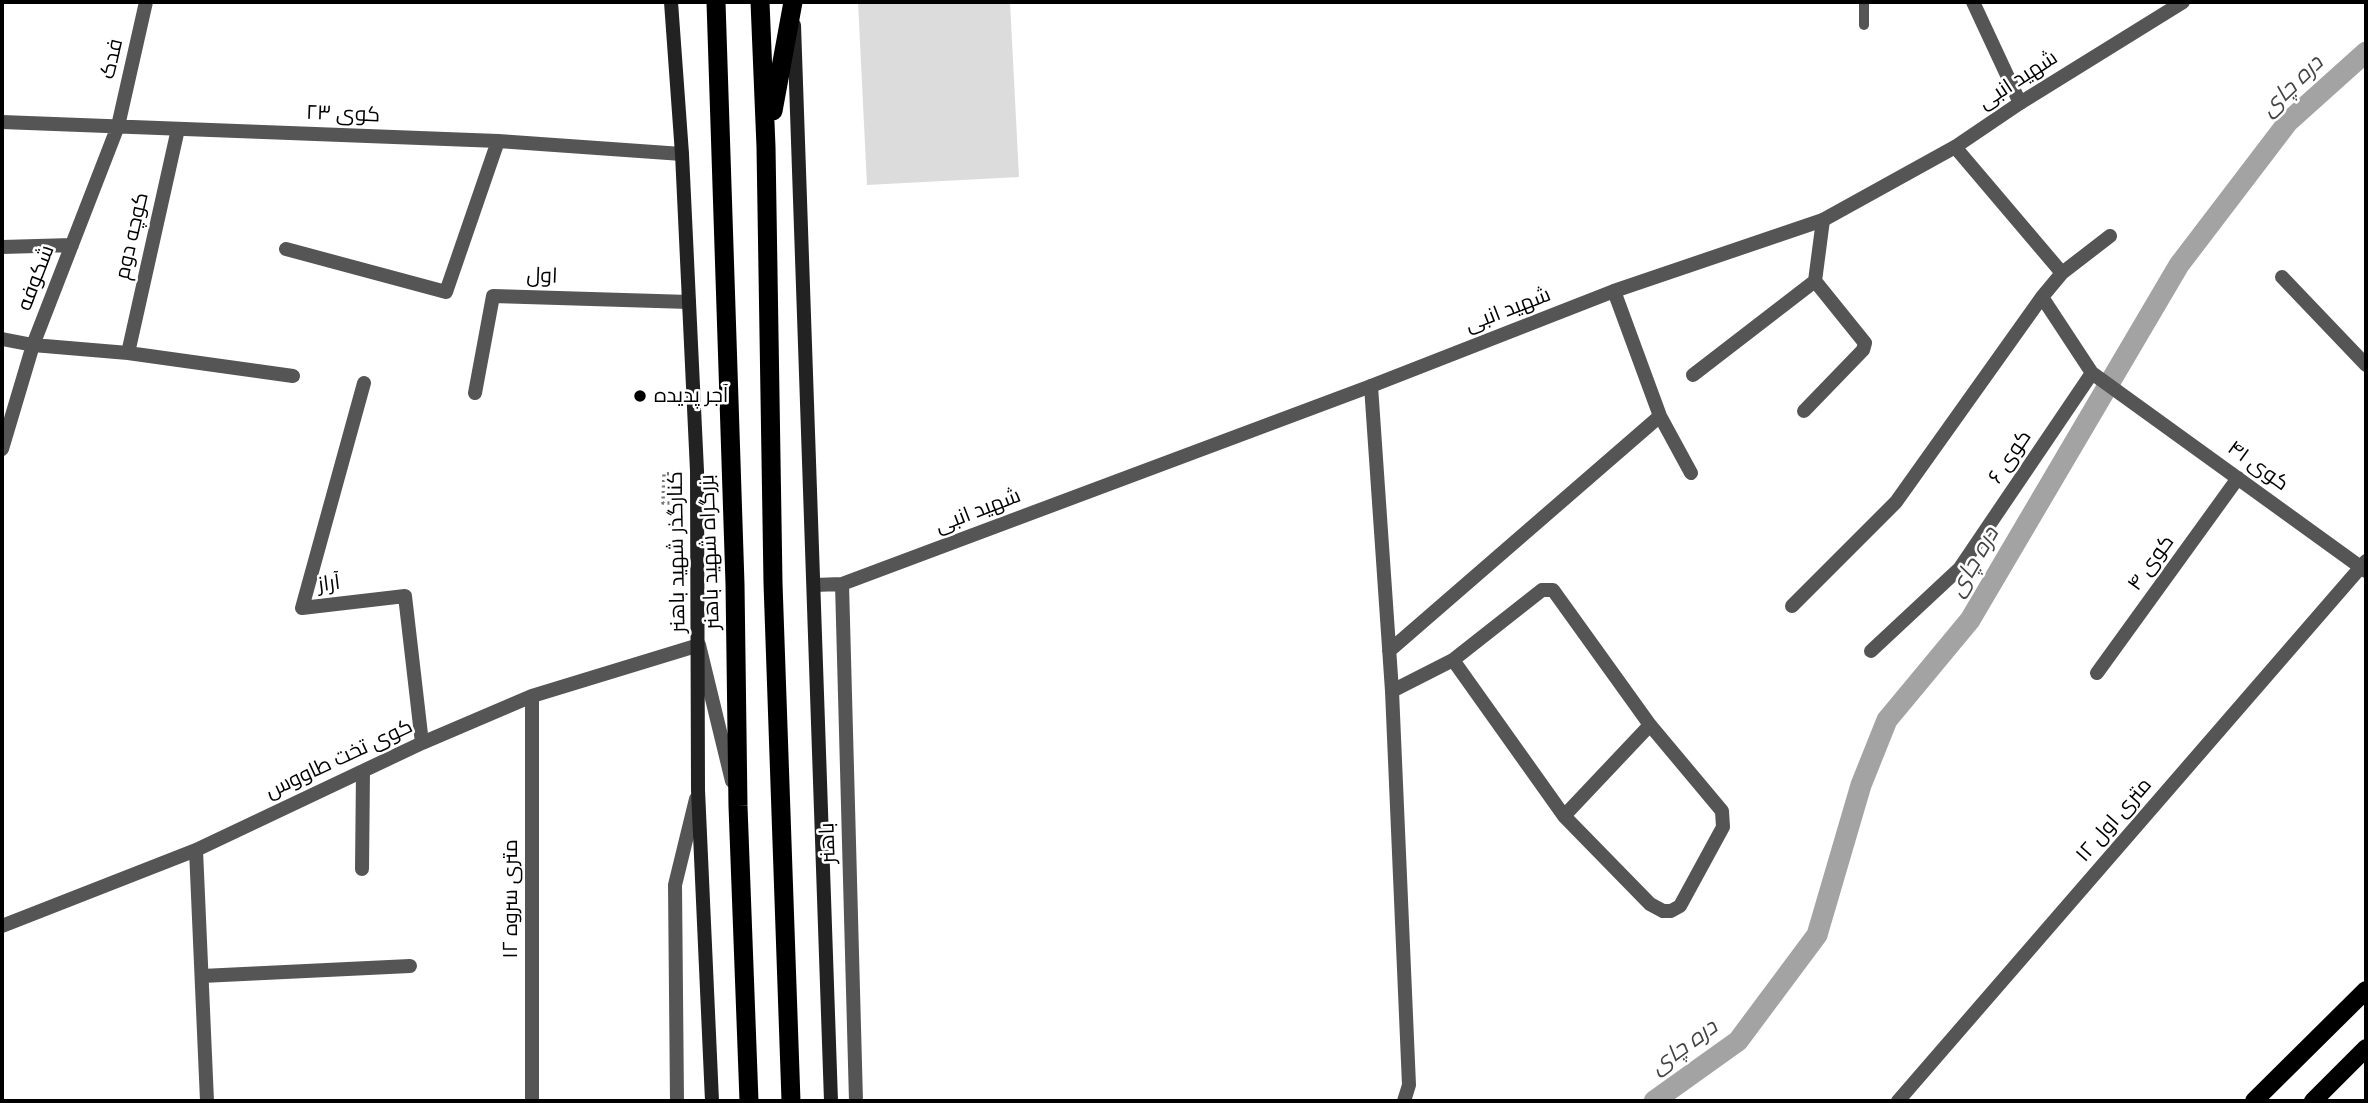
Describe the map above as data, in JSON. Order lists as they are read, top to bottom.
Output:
{
  "streets": {
    "highway": ["بزرگراه شهید باهنر"],
    "main road": ["کنارگذر شهید باهنر"],
    "street": [
      "فدک",
      "شهید انبی",
      "کوی ۲۳",
      "کوچه دوم",
      "اول",
      "شکوفه",
      "کوی ۶",
      "کوی ۴۱",
      "کوی ۴",
      "آراز",
      "کوی تخت طاووس",
      "۱۲ متری اول",
      "باهنر",
      "۱۲ متری سروه"
    ]
  },
  "crossings": [
    ["فدک", "کوی ۲۳"],
    ["فدک", "شکوفه"],
    ["شهید انبی", "باهنر"],
    ["کوی ۲۳", "کوچه دوم"],
    ["کوی ۲۳", "شکوفه"],
    ["کوی ۲۳", "کنارگذر شهید باهنر"],
    ["اول", "کنارگذر شهید باهنر"],
    ["کوی ۶", "کوی ۴۱"],
    ["کوی ۴۱", "کوی ۴"],
    ["کوی ۴۱", "۱۲ متری اول"],
    ["کنارگذر شهید باهنر", "کوی تخت طاووس"],
    ["آراز", "کوی تخت طاووس"],
    ["کوی تخت طاووس", "۱۲ متری سروه"]
  ],
  "water": ["دره چای"],
  "places": ["آجر پدیده"]
}
